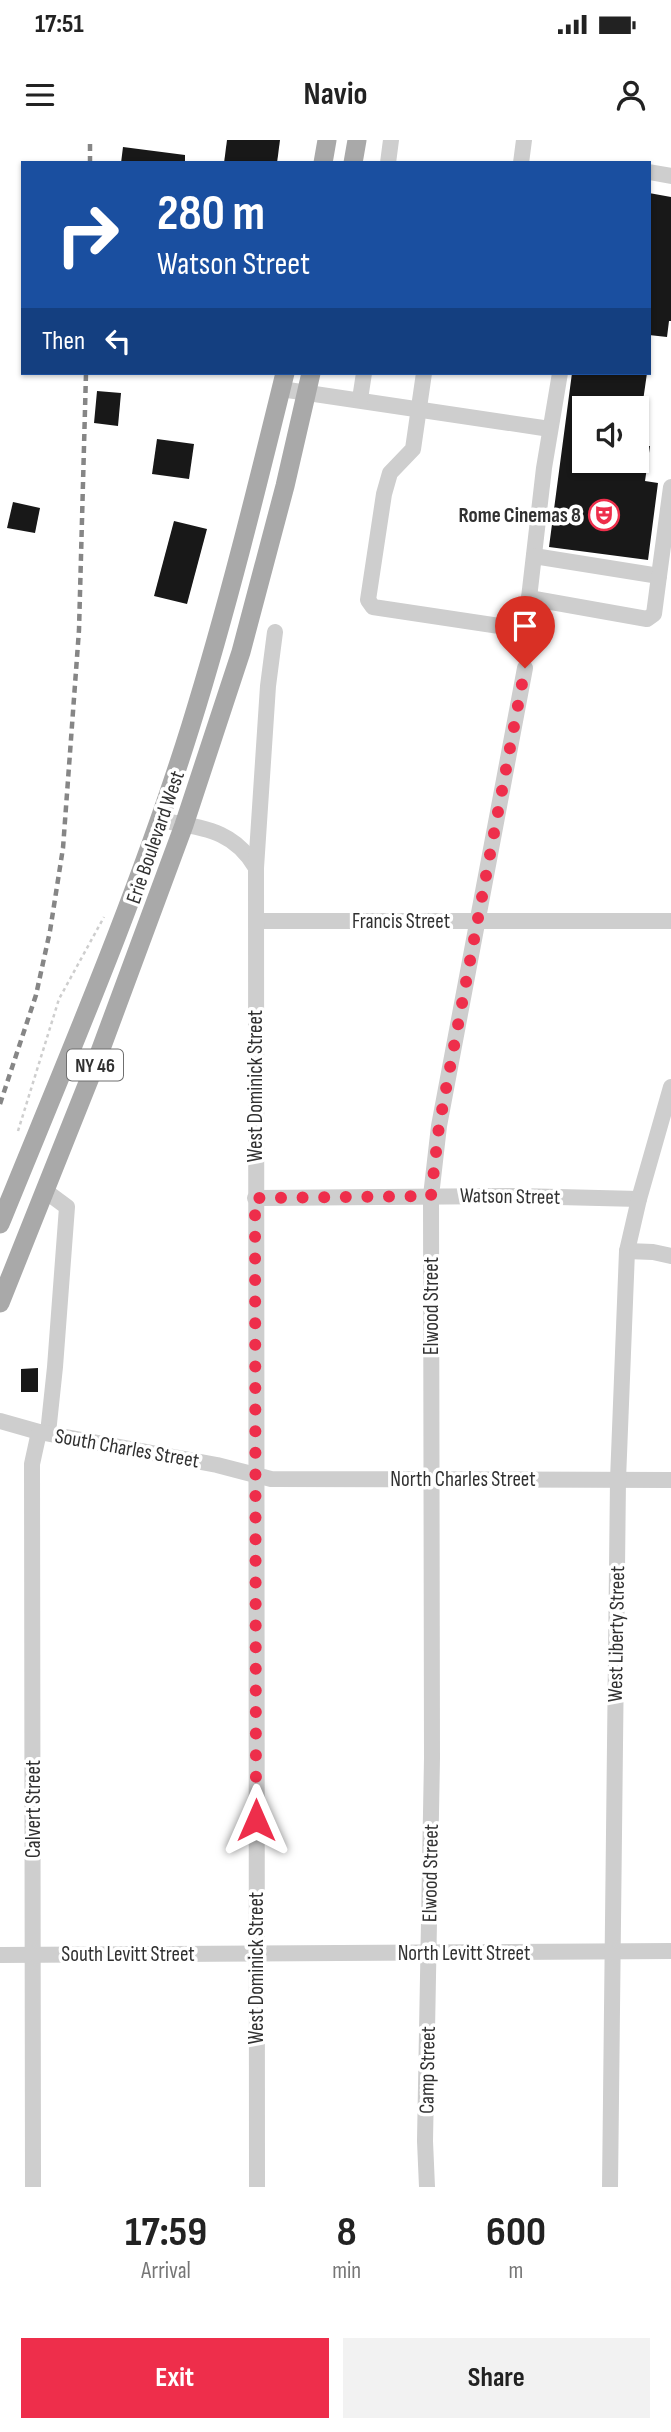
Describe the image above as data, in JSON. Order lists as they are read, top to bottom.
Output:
{
  "streets": {
    "main road": ["Erie Boulevard West", "NY 46"],
    "street": [
      "Francis Street",
      "West Dominick Street",
      "Watson Street",
      "Elwood Street",
      "South Charles Street",
      "North Charles Street",
      "West Liberty Street",
      "Calvert Street",
      "North Levitt Street",
      "South Levitt Street",
      "Camp Street"
    ]
  },
  "crossings": [
    ["Erie Boulevard West", "Calvert Street"],
    ["Francis Street", "West Dominick Street"],
    ["Francis Street", "Elwood Street"],
    ["West Dominick Street", "Watson Street"],
    ["West Dominick Street", "South Charles Street"],
    ["West Dominick Street", "North Charles Street"],
    ["West Dominick Street", "North Levitt Street"],
    ["West Dominick Street", "South Levitt Street"],
    ["Watson Street", "Elwood Street"],
    ["Watson Street", "West Liberty Street"],
    ["Elwood Street", "North Charles Street"],
    ["Elwood Street", "North Levitt Street"],
    ["Elwood Street", "Camp Street"],
    ["South Charles Street", "North Charles Street"],
    ["South Charles Street", "Calvert Street"],
    ["North Charles Street", "West Liberty Street"],
    ["West Liberty Street", "North Levitt Street"],
    ["Calvert Street", "South Levitt Street"],
    ["North Levitt Street", "South Levitt Street"],
    ["North Levitt Street", "Camp Street"]
  ],
  "places": {
    "theatre": ["Rome Cinemas 8"]
  },
  "page": {
    "status": "17:51",
    "header": "Navio",
    "turn": ["280 m", "Watson Street"],
    "then": "Then",
    "eta": [
      "17:59",
      "Arrival",
      "8",
      "min",
      "600",
      "m"
    ],
    "buttons": ["Exit", "Share"]
  }
}
